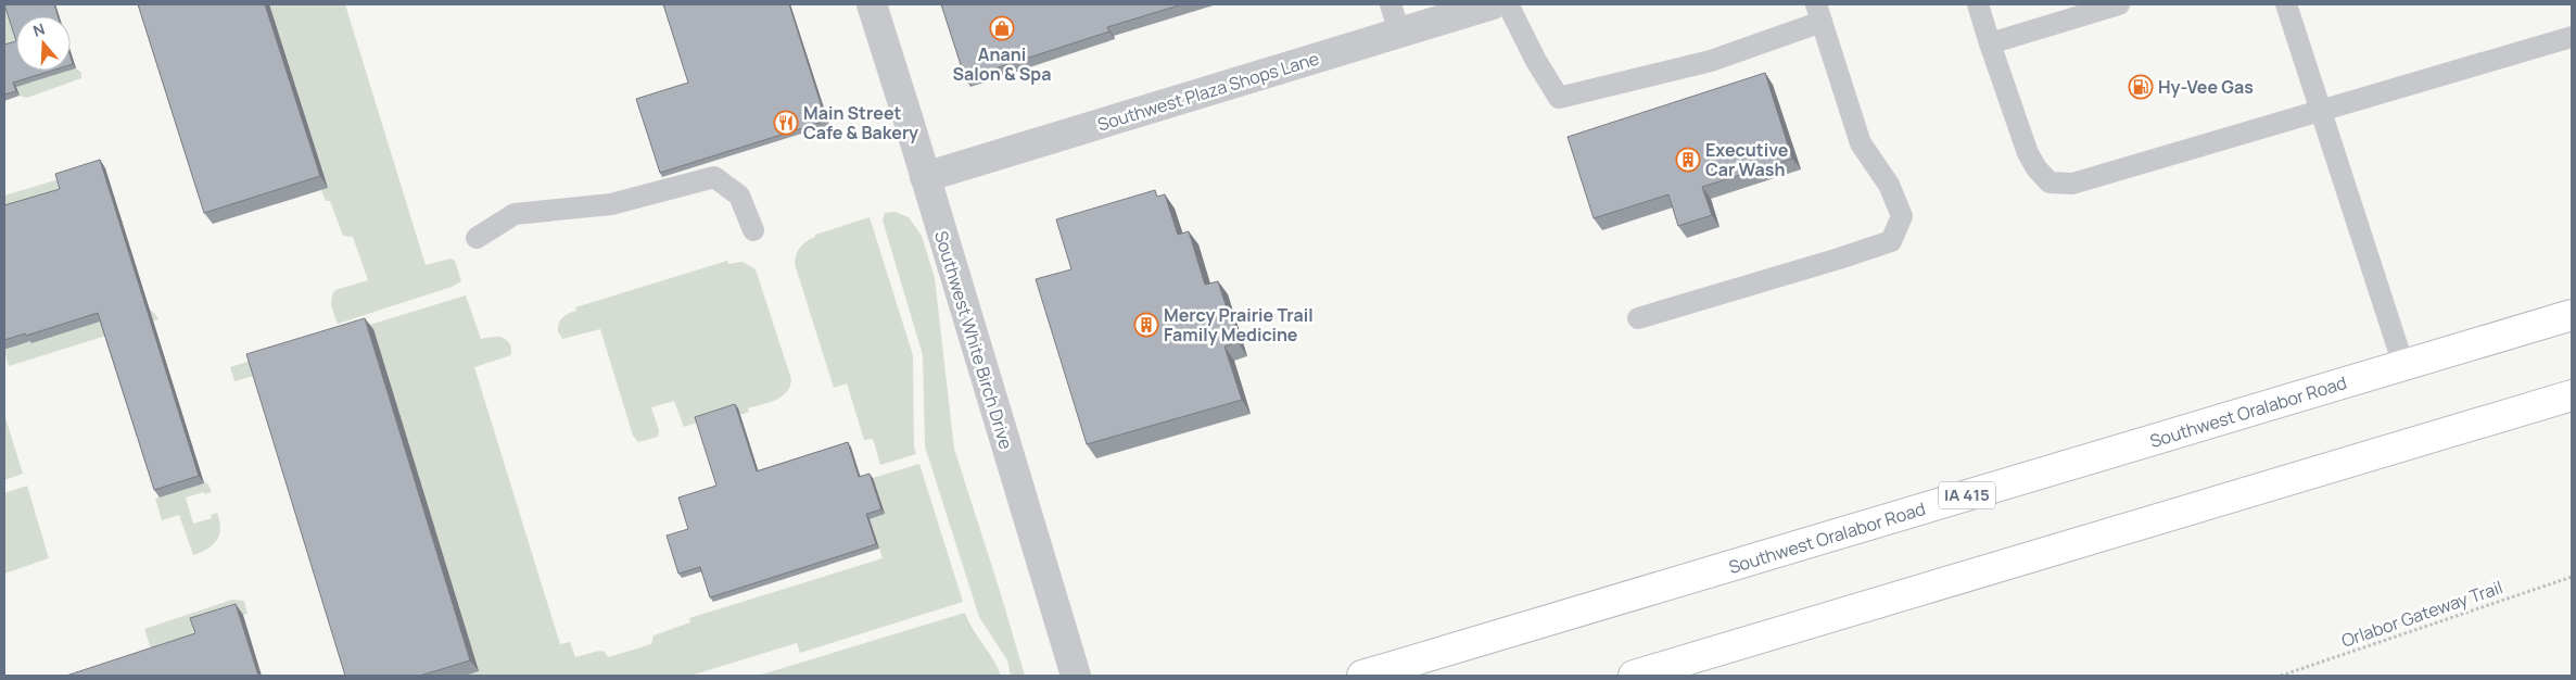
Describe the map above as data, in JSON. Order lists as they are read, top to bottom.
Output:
{
  "streets": {
    "main road": ["Southwest Oralabor Road", "IA 415"],
    "street": ["Southwest Plaza Shops Lane", "Southwest White Birch Drive"],
    "path": ["Orlabor Gateway Trail"]
  },
  "crossings": [
    ["Southwest Plaza Shops Lane", "Southwest White Birch Drive"]
  ],
  "places": {
    "shop": ["Anani Salon & Spa"],
    "fuel station": ["Hy-Vee Gas"],
    "restaurant": ["Main Street Cafe & Bakery"],
    "building": ["Executive Car Wash", "Mercy Prairie Trail Family Medicine"]
  },
  "north": "top"
}
